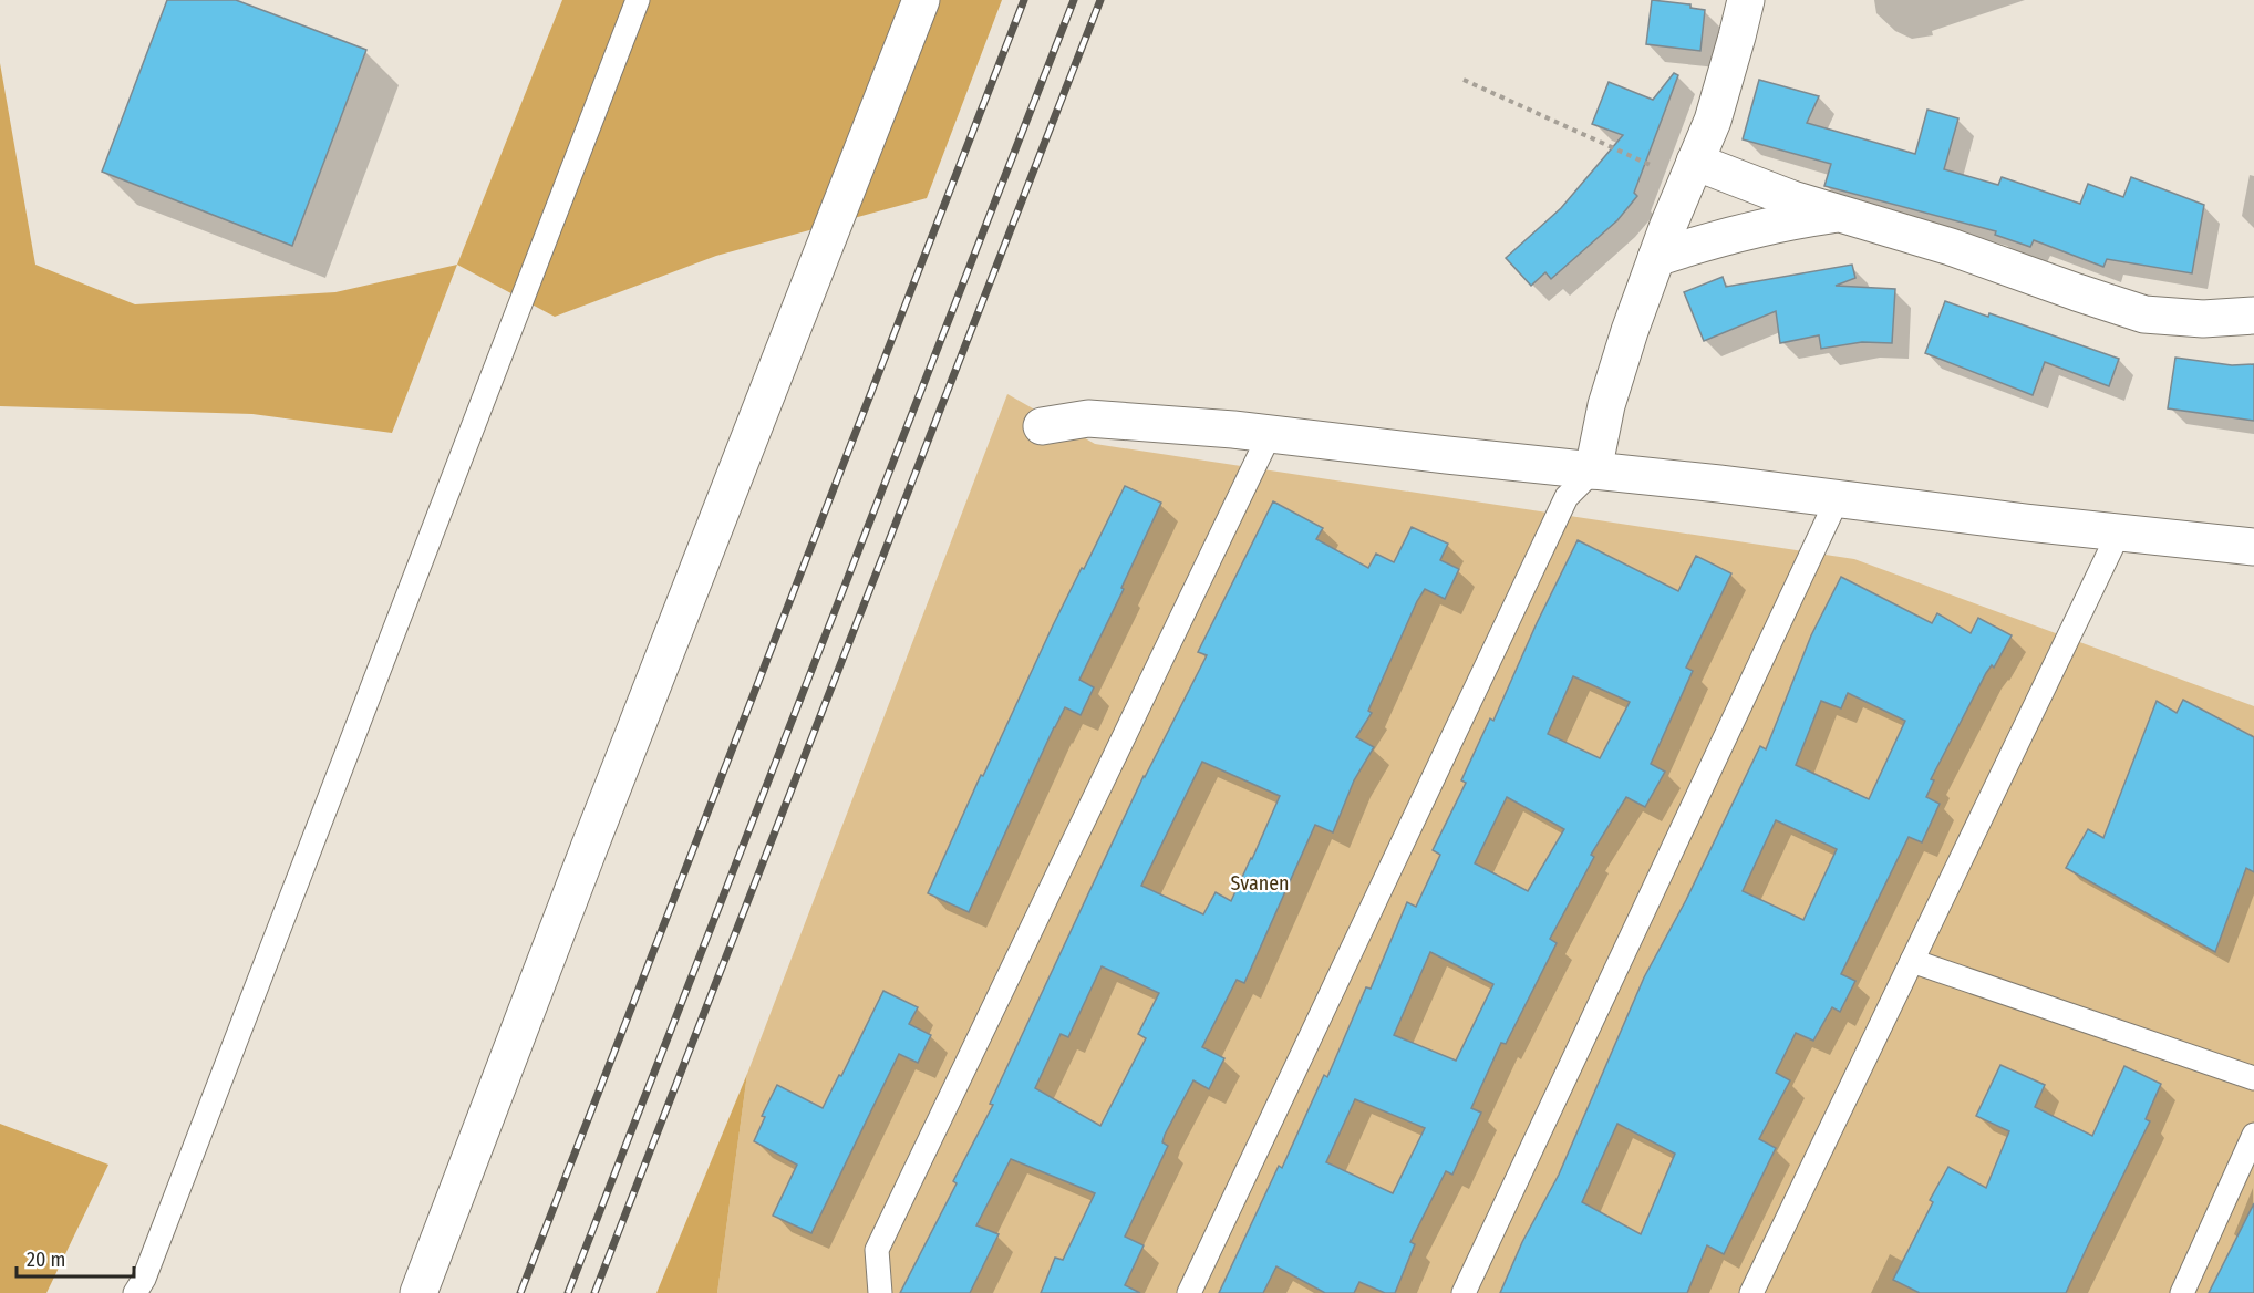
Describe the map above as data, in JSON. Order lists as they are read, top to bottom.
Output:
{
  "parks": ["Svanen"],
  "scale_bar": "20 m"
}
